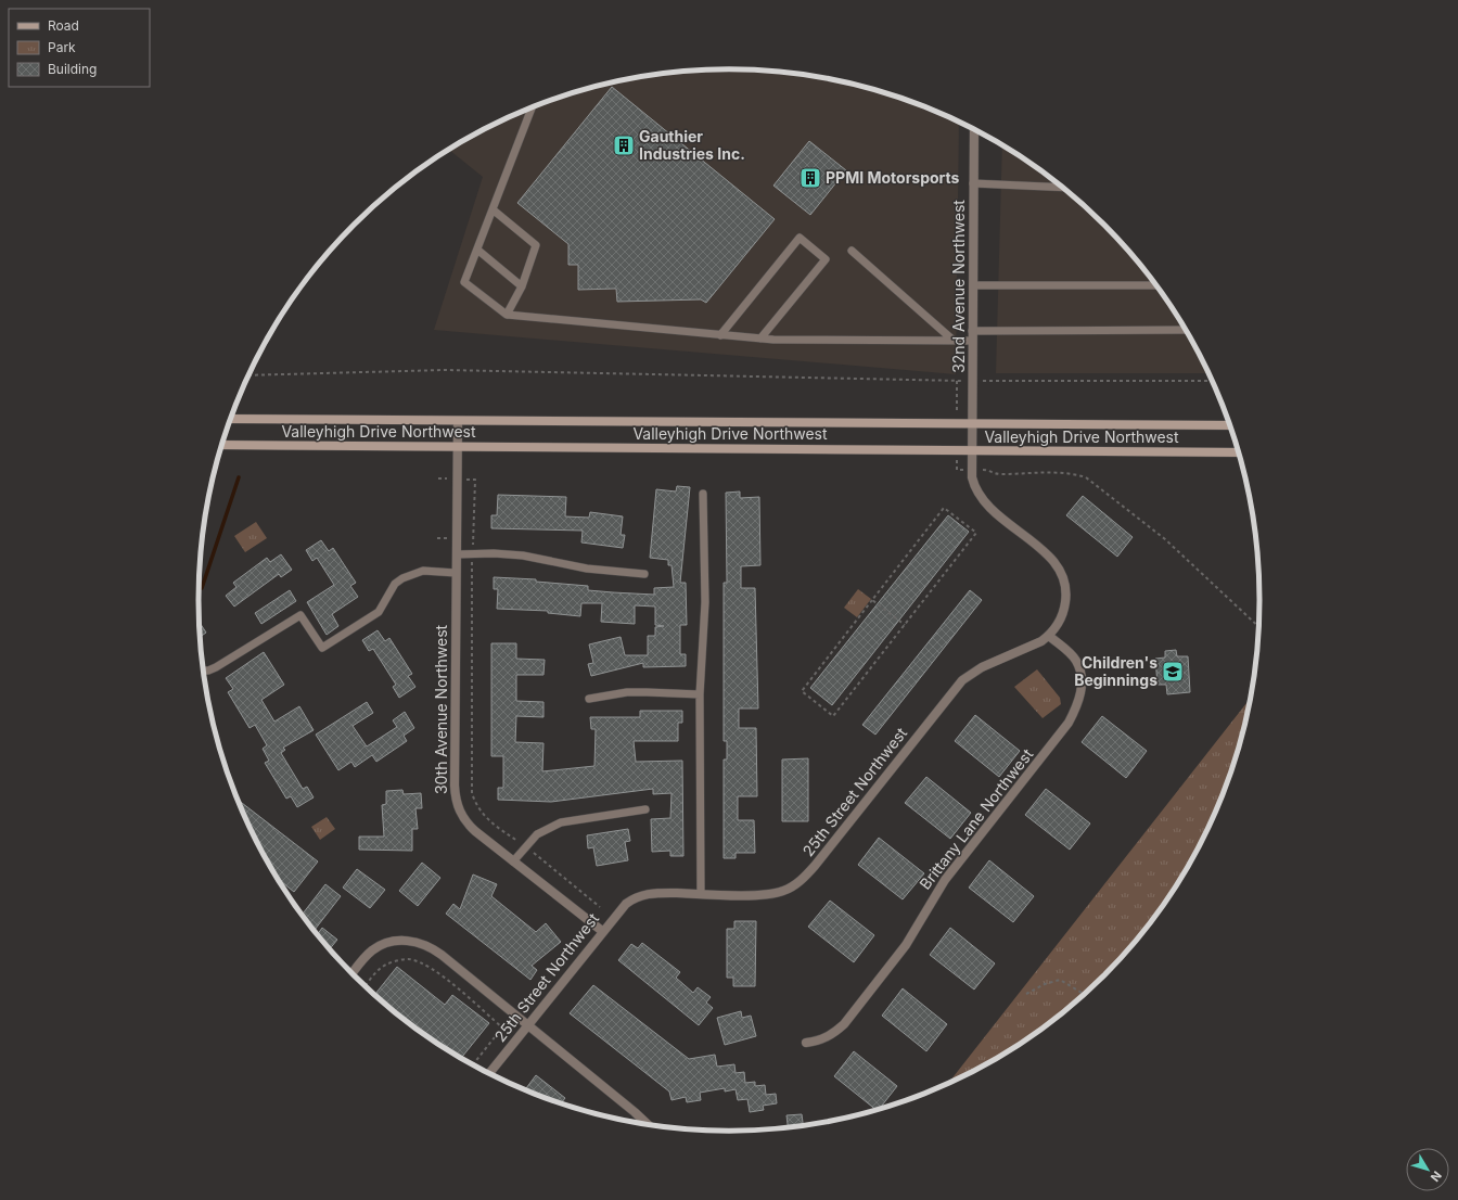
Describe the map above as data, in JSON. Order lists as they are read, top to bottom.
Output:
{
  "streets": {
    "main road": ["Valleyhigh Drive Northwest"],
    "street": [
      "32nd Avenue Northwest",
      "30th Avenue Northwest",
      "25th Street Northwest",
      "Brittany Lane Northwest"
    ]
  },
  "crossings": [
    ["32nd Avenue Northwest", "Valleyhigh Drive Northwest"],
    ["32nd Avenue Northwest", "25th Street Northwest"],
    ["Valleyhigh Drive Northwest", "30th Avenue Northwest"],
    ["Valleyhigh Drive Northwest", "25th Street Northwest"],
    ["30th Avenue Northwest", "25th Street Northwest"],
    ["25th Street Northwest", "Brittany Lane Northwest"]
  ],
  "places": {
    "building": ["Gauthier Industries Inc.", "PPMI Motorsports"],
    "school or university": ["Children's Beginnings"]
  },
  "legend": ["Road", "Park", "Building"],
  "north": "bottom right"
}
